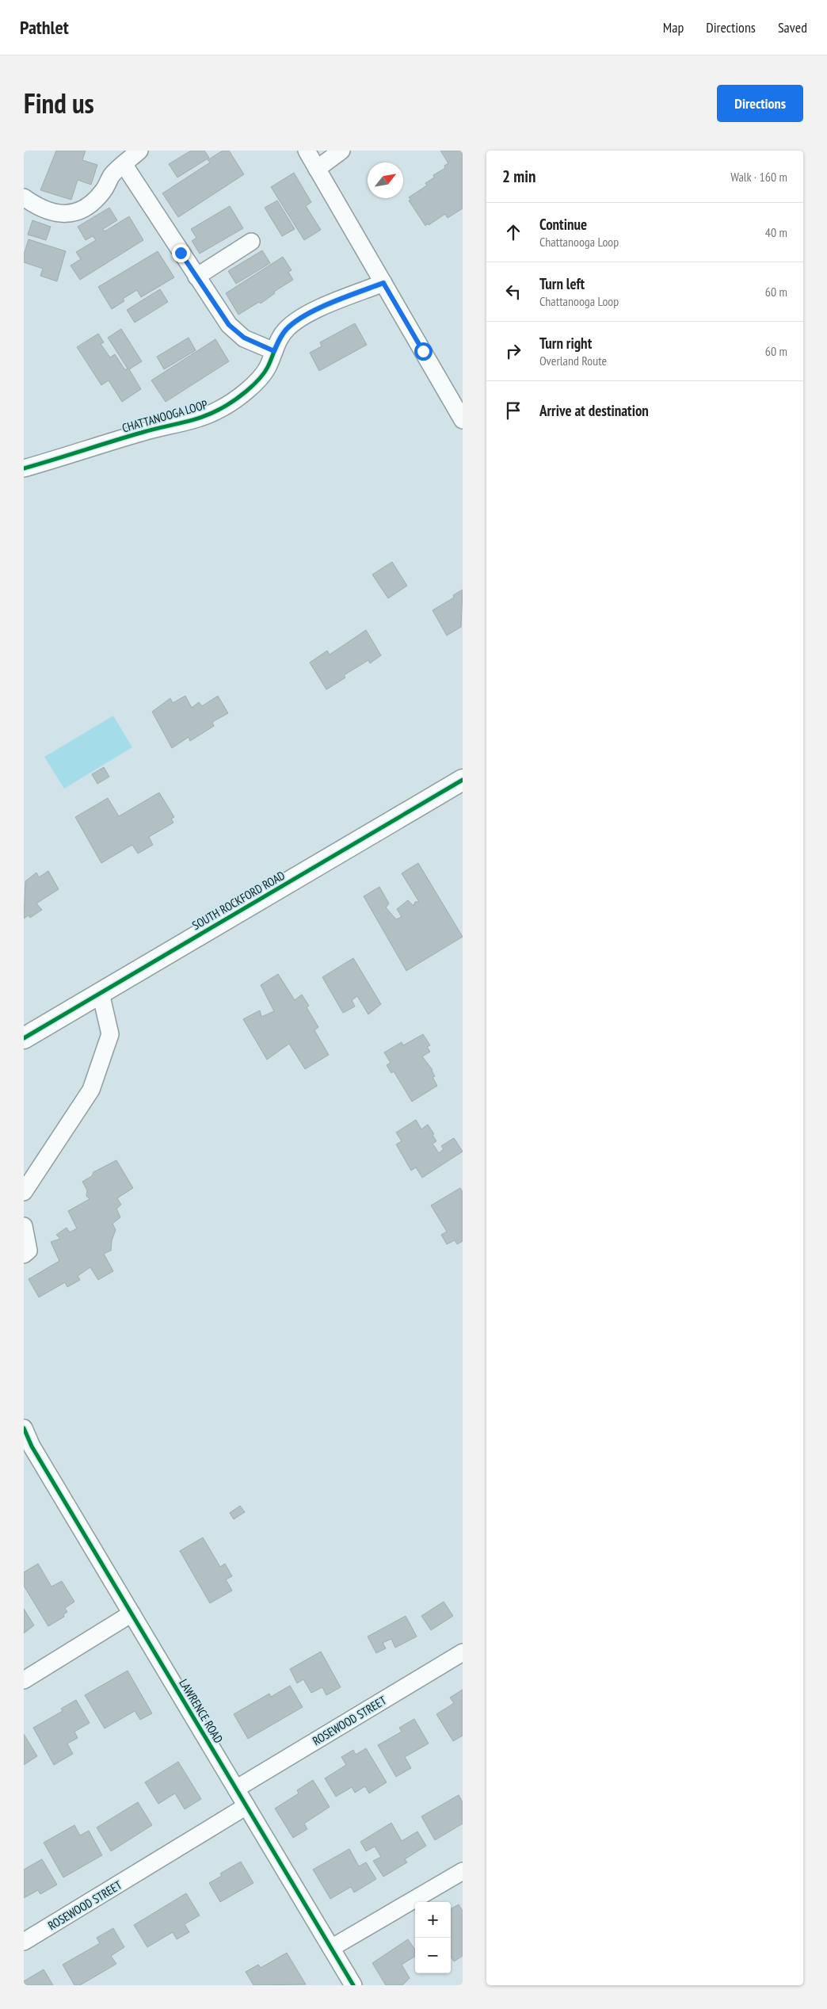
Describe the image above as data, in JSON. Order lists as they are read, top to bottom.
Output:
{
  "streets": {
    "street": [
      "CHATTANOOGA LOOP",
      "SOUTH ROCKFORD ROAD",
      "LAWRENCE ROAD",
      "ROSEWOOD STREET"
    ]
  },
  "crossings": [
    ["LAWRENCE ROAD", "ROSEWOOD STREET"]
  ],
  "north": "top right",
  "page": {
    "header": "Pathlet",
    "nav": ["Map", "Directions", "Saved"],
    "title": "Find us",
    "buttons": "Directions",
    "heading": ["2 min", "Walk · 160 m"],
    "list": [
      ["Continue", "Chattanooga Loop", "40 m"],
      ["Turn left", "Chattanooga Loop", "60 m"],
      ["Turn right", "Overland Route", "60 m"],
      "Arrive at destination"
    ],
    "map_buttons": ["+", "−"]
  }
}
